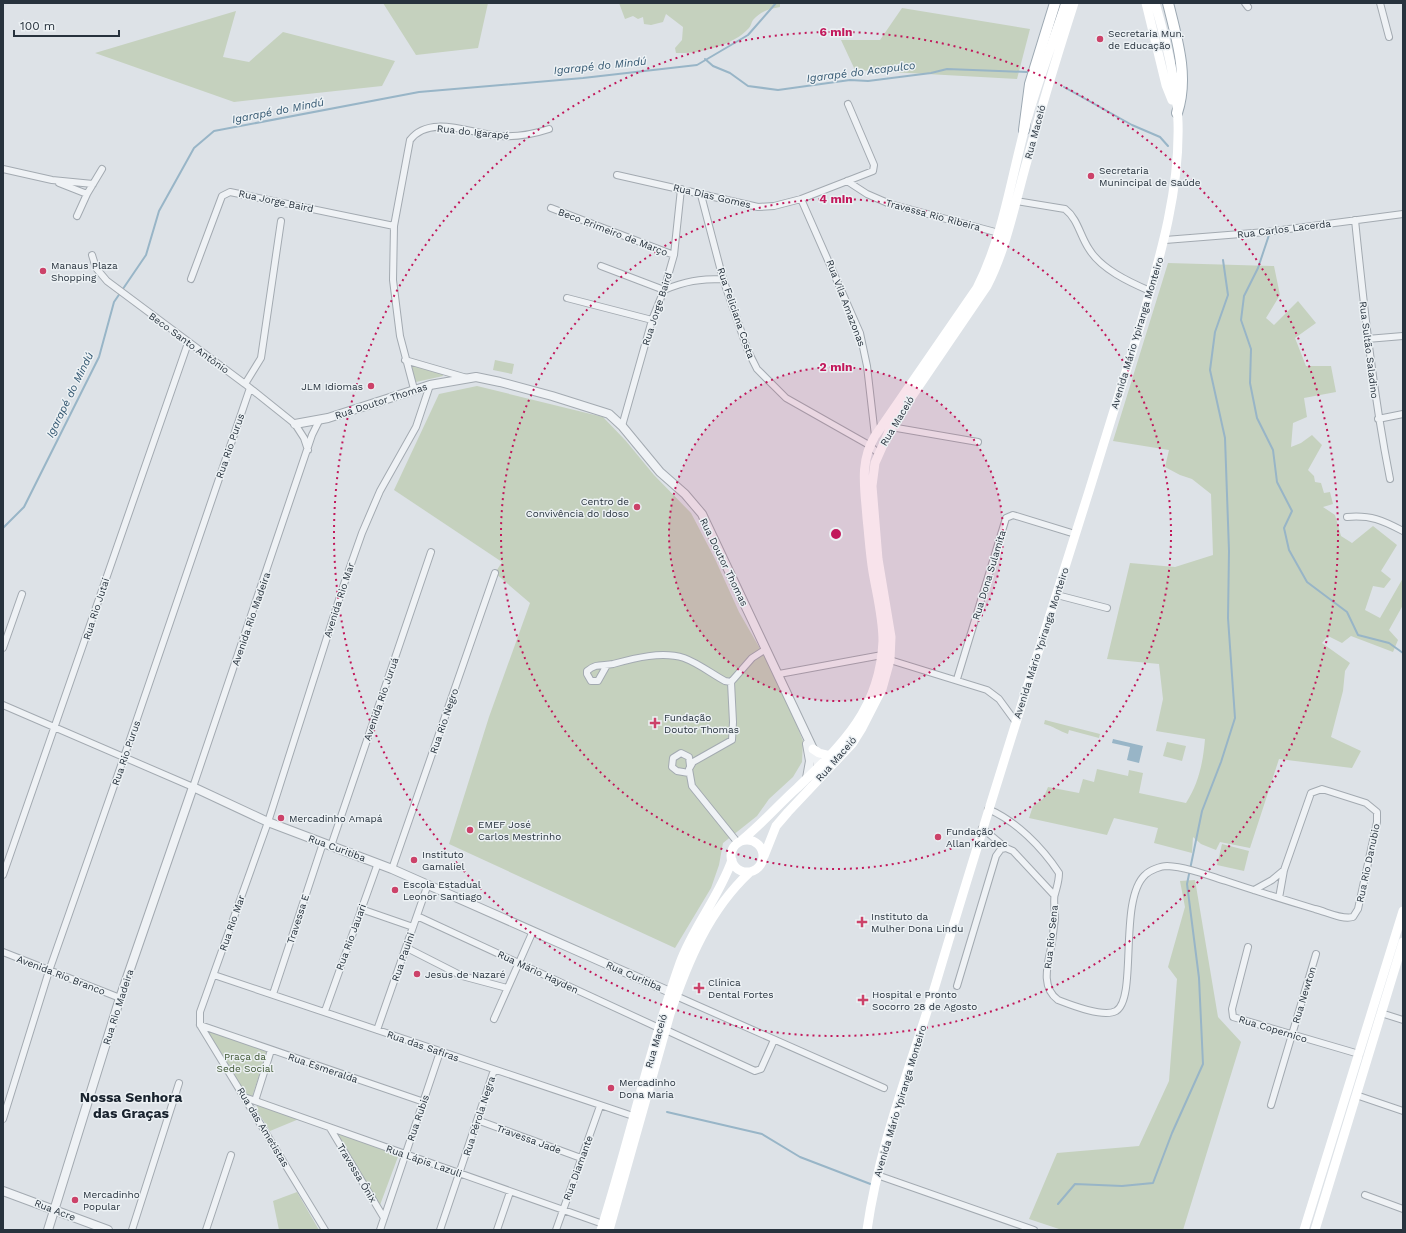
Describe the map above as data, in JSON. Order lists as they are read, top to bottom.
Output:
{
  "streets": {
    "main road": ["Rua Maceió", "Avenida Mário Ypiranga Monteiro"],
    "street": [
      "Rua do Igarapé",
      "Rua Dias Gomes",
      "Rua Jorge Baird",
      "Travessa Rio Ribeira",
      "Rua Carlos Lacerda",
      "Beco Primeiro de Março",
      "Rua Vila Amazonas",
      "Rua Feliciana Costa",
      "Beco Santo Antônio",
      "Rua Sultão Saladino",
      "Rua Doutor Thomas",
      "Rua Rio Purus",
      "Rua Dona Sulamita",
      "Avenida Rio Mar",
      "Rua Rio Jutaí",
      "Avenida Rio Madeira",
      "Avenida Rio Juruá",
      "Rua Rio Negro",
      "Rua Curitiba",
      "Rua Rio Danubio",
      "Travessa E",
      "Rua Rio Mar",
      "Rua Rio Jauari",
      "Rua Rio Sena",
      "Rua Pauini",
      "Rua Mário Hayden",
      "Avenida Rio Branco",
      "Rua Newton",
      "Rua Rio Madeira",
      "Rua Copernico",
      "Rua das Safiras",
      "Rua Esmeralda",
      "Rua Pérola Negra",
      "Rua Rubis",
      "Rua das Ametistas",
      "Travessa Jade",
      "Rua Lápis Lazuli",
      "Rua Diamante",
      "Travessa Ônix",
      "Rua Acre"
    ]
  },
  "crossings": [
    ["Rua do Igarapé", "Rua Jorge Baird"],
    ["Rua Maceió", "Travessa Rio Ribeira"],
    ["Rua Maceió", "Rua Vila Amazonas"],
    ["Rua Maceió", "Rua Feliciana Costa"],
    ["Rua Maceió", "Rua Doutor Thomas"],
    ["Rua Maceió", "Rua Curitiba"],
    ["Rua Maceió", "Rua Mário Hayden"],
    ["Rua Maceió", "Rua das Safiras"],
    ["Rua Maceió", "Rua Lápis Lazuli"],
    ["Rua Dias Gomes", "Rua Jorge Baird"],
    ["Rua Dias Gomes", "Travessa Rio Ribeira"],
    ["Rua Dias Gomes", "Rua Vila Amazonas"],
    ["Rua Dias Gomes", "Rua Feliciana Costa"],
    ["Rua Jorge Baird", "Beco Primeiro de Março"],
    ["Rua Jorge Baird", "Rua Doutor Thomas"],
    ["Rua Carlos Lacerda", "Avenida Mário Ypiranga Monteiro"],
    ["Rua Carlos Lacerda", "Rua Sultão Saladino"],
    ["Avenida Mário Ypiranga Monteiro", "Rua Dona Sulamita"],
    ["Avenida Mário Ypiranga Monteiro", "Rua Rio Sena"],
    ["Beco Santo Antônio", "Rua Doutor Thomas"],
    ["Beco Santo Antônio", "Rua Rio Purus"],
    ["Beco Santo Antônio", "Rua Rio Jutaí"],
    ["Rua Doutor Thomas", "Avenida Rio Mar"],
    ["Rua Doutor Thomas", "Avenida Rio Madeira"],
    ["Rua Rio Purus", "Rua Curitiba"],
    ["Rua Rio Purus", "Avenida Rio Branco"],
    ["Avenida Rio Mar", "Rua Curitiba"],
    ["Avenida Rio Mar", "Rua Rio Mar"],
    ["Rua Rio Jutaí", "Rua Curitiba"],
    ["Avenida Rio Madeira", "Rua Curitiba"],
    ["Avenida Rio Madeira", "Rua Rio Madeira"],
    ["Avenida Rio Juruá", "Rua Curitiba"],
    ["Rua Rio Negro", "Rua Curitiba"],
    ["Rua Curitiba", "Travessa E"],
    ["Rua Curitiba", "Rua Rio Mar"],
    ["Rua Curitiba", "Rua Rio Jauari"],
    ["Rua Curitiba", "Rua Pauini"],
    ["Rua Curitiba", "Rua Mário Hayden"],
    ["Rua Curitiba", "Rua Rio Madeira"],
    ["Rua Rio Danubio", "Rua Rio Sena"],
    ["Travessa E", "Rua das Safiras"],
    ["Rua Rio Mar", "Rua das Safiras"],
    ["Rua Rio Mar", "Rua Esmeralda"],
    ["Rua Rio Mar", "Rua das Ametistas"],
    ["Rua Rio Jauari", "Rua das Safiras"],
    ["Rua Pauini", "Rua Mário Hayden"],
    ["Rua Pauini", "Rua das Safiras"],
    ["Avenida Rio Branco", "Rua Rio Madeira"],
    ["Rua Newton", "Rua Copernico"],
    ["Rua Rio Madeira", "Rua Acre"],
    ["Rua das Safiras", "Rua Pérola Negra"],
    ["Rua das Safiras", "Rua Rubis"],
    ["Rua das Safiras", "Rua Diamante"],
    ["Rua Esmeralda", "Rua Rubis"],
    ["Rua Esmeralda", "Rua das Ametistas"],
    ["Rua Pérola Negra", "Travessa Jade"],
    ["Rua Pérola Negra", "Rua Lápis Lazuli"],
    ["Rua Rubis", "Rua Lápis Lazuli"],
    ["Rua Rubis", "Travessa Ônix"],
    ["Rua das Ametistas", "Rua Lápis Lazuli"],
    ["Travessa Jade", "Rua Diamante"],
    ["Rua Lápis Lazuli", "Rua Diamante"],
    ["Rua Lápis Lazuli", "Travessa Ônix"]
  ],
  "districts": ["Nossa Senhora das Graças"],
  "water": ["Igarapé do Mindú", "Igarapé do Acapulco"],
  "parks": ["Praça da Sede Social"],
  "places": {
    "other": [
      "Secretaria Mun. de Educação",
      "Secretaria Munincipal de Saúde",
      "Manaus Plaza Shopping",
      "JLM Idiomas",
      "Centro de Convivência do Idoso",
      "Mercadinho Amapá",
      "EMEF José Carlos Mestrinho",
      "Fundação Allan Kardec",
      "Instituto Gamaliel",
      "Escola Estadual Leonor Santiago",
      "Jesus de Nazaré",
      "Mercadinho Dona Maria",
      "Mercadinho Popular"
    ],
    "health": [
      "Fundação Doutor Thomas",
      "Instituto da Mulher Dona Lindu",
      "Clínica Dental Fortes",
      "Hospital e Pronto Socorro 28 de Agosto"
    ]
  },
  "scale_bar": "100 m",
  "rings": ["6 min", "4 min", "2 min"]
}
